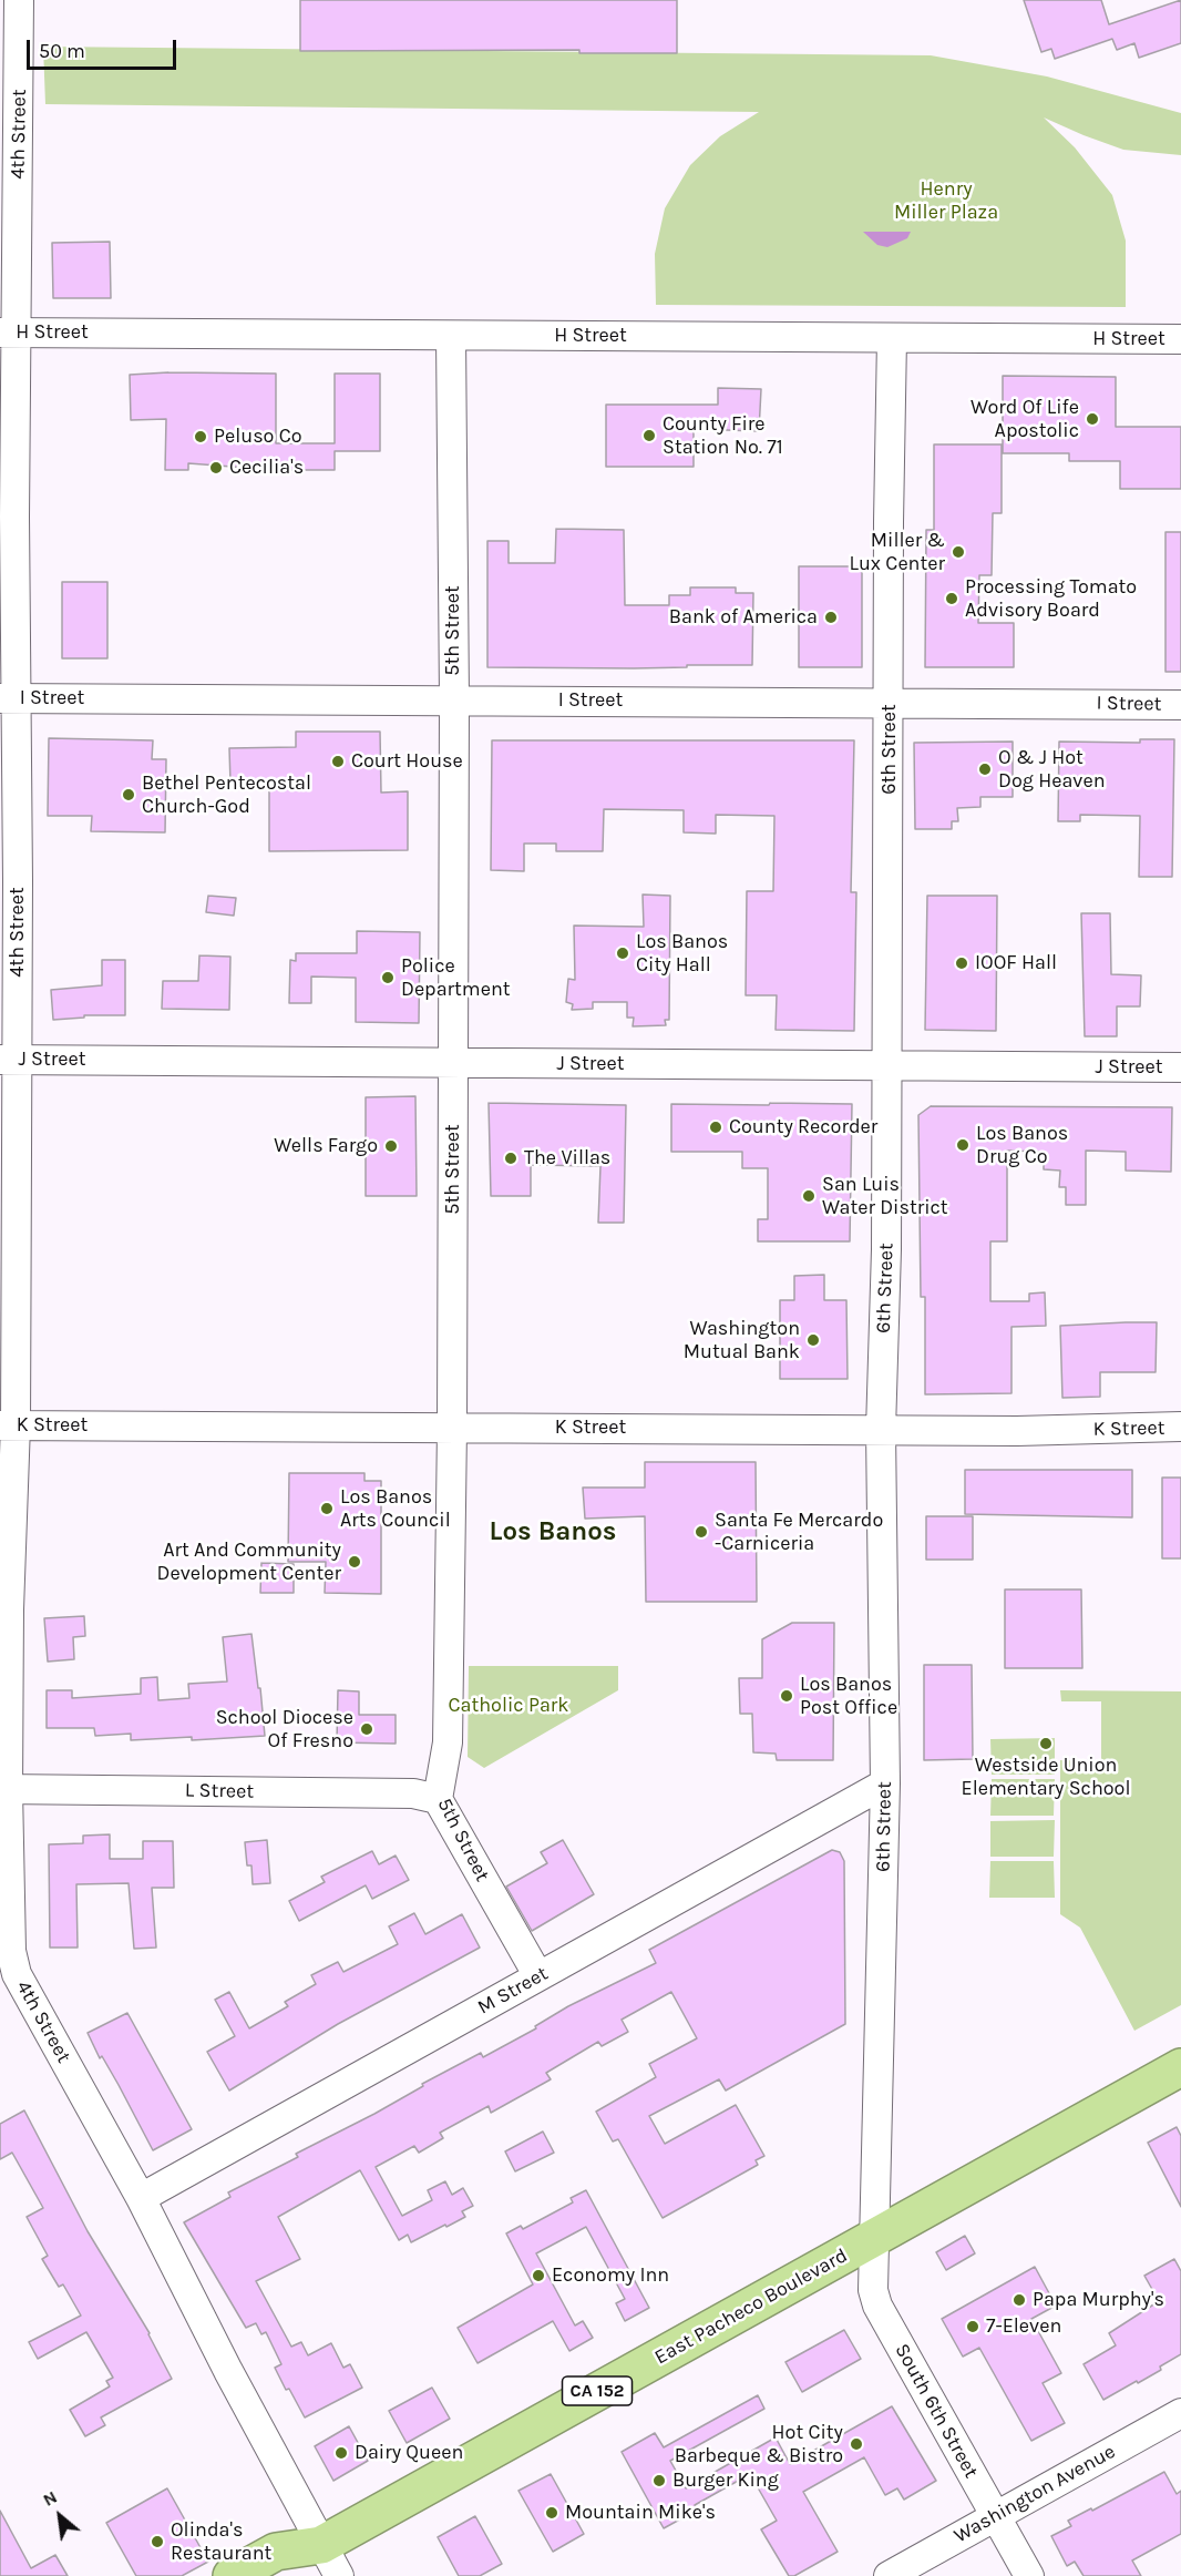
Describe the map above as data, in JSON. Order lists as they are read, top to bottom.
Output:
{
  "streets": {
    "highway": ["East Pacheco Boulevard", "CA 152"],
    "street": [
      "4th Street",
      "H Street",
      "5th Street",
      "I Street",
      "6th Street",
      "J Street",
      "K Street",
      "L Street",
      "M Street",
      "South 6th Street",
      "Washington Avenue"
    ]
  },
  "crossings": [
    ["4th Street", "H Street"],
    ["4th Street", "I Street"],
    ["4th Street", "J Street"],
    ["4th Street", "K Street"],
    ["4th Street", "L Street"],
    ["4th Street", "M Street"],
    ["4th Street", "East Pacheco Boulevard"],
    ["H Street", "5th Street"],
    ["H Street", "6th Street"],
    ["5th Street", "I Street"],
    ["5th Street", "J Street"],
    ["5th Street", "K Street"],
    ["5th Street", "L Street"],
    ["5th Street", "M Street"],
    ["I Street", "6th Street"],
    ["6th Street", "J Street"],
    ["6th Street", "K Street"],
    ["6th Street", "M Street"],
    ["6th Street", "East Pacheco Boulevard"],
    ["6th Street", "South 6th Street"],
    ["East Pacheco Boulevard", "South 6th Street"],
    ["South 6th Street", "Washington Avenue"]
  ],
  "districts": ["Los Banos"],
  "parks": ["Henry Miller Plaza", "Catholic Park"],
  "places": [
    "Word Of Life Apostolic",
    "County Fire Station No. 71",
    "Peluso Co",
    "Cecilia's",
    "Miller & Lux Center",
    "Processing Tomato Advisory Board",
    "Bank of America",
    "Court House",
    "O & J Hot Dog Heaven",
    "Bethel Pentecostal Church-God",
    "Los Banos City Hall",
    "IOOF Hall",
    "Police Department",
    "County Recorder",
    "Los Banos Drug Co",
    "Wells Fargo",
    "The Villas",
    "San Luis Water District",
    "Washington Mutual Bank",
    "Los Banos Arts Council",
    "Santa Fe Mercardo -Carniceria",
    "Art And Community Development Center",
    "Los Banos Post Office",
    "School Diocese Of Fresno",
    "Westside Union Elementary School",
    "Economy Inn",
    "Papa Murphy's",
    "7-Eleven",
    "Hot City Barbeque & Bistro",
    "Dairy Queen",
    "Burger King",
    "Mountain Mike's",
    "Olinda's Restaurant"
  ],
  "scale_bar": "50 m",
  "north": "top left"
}
